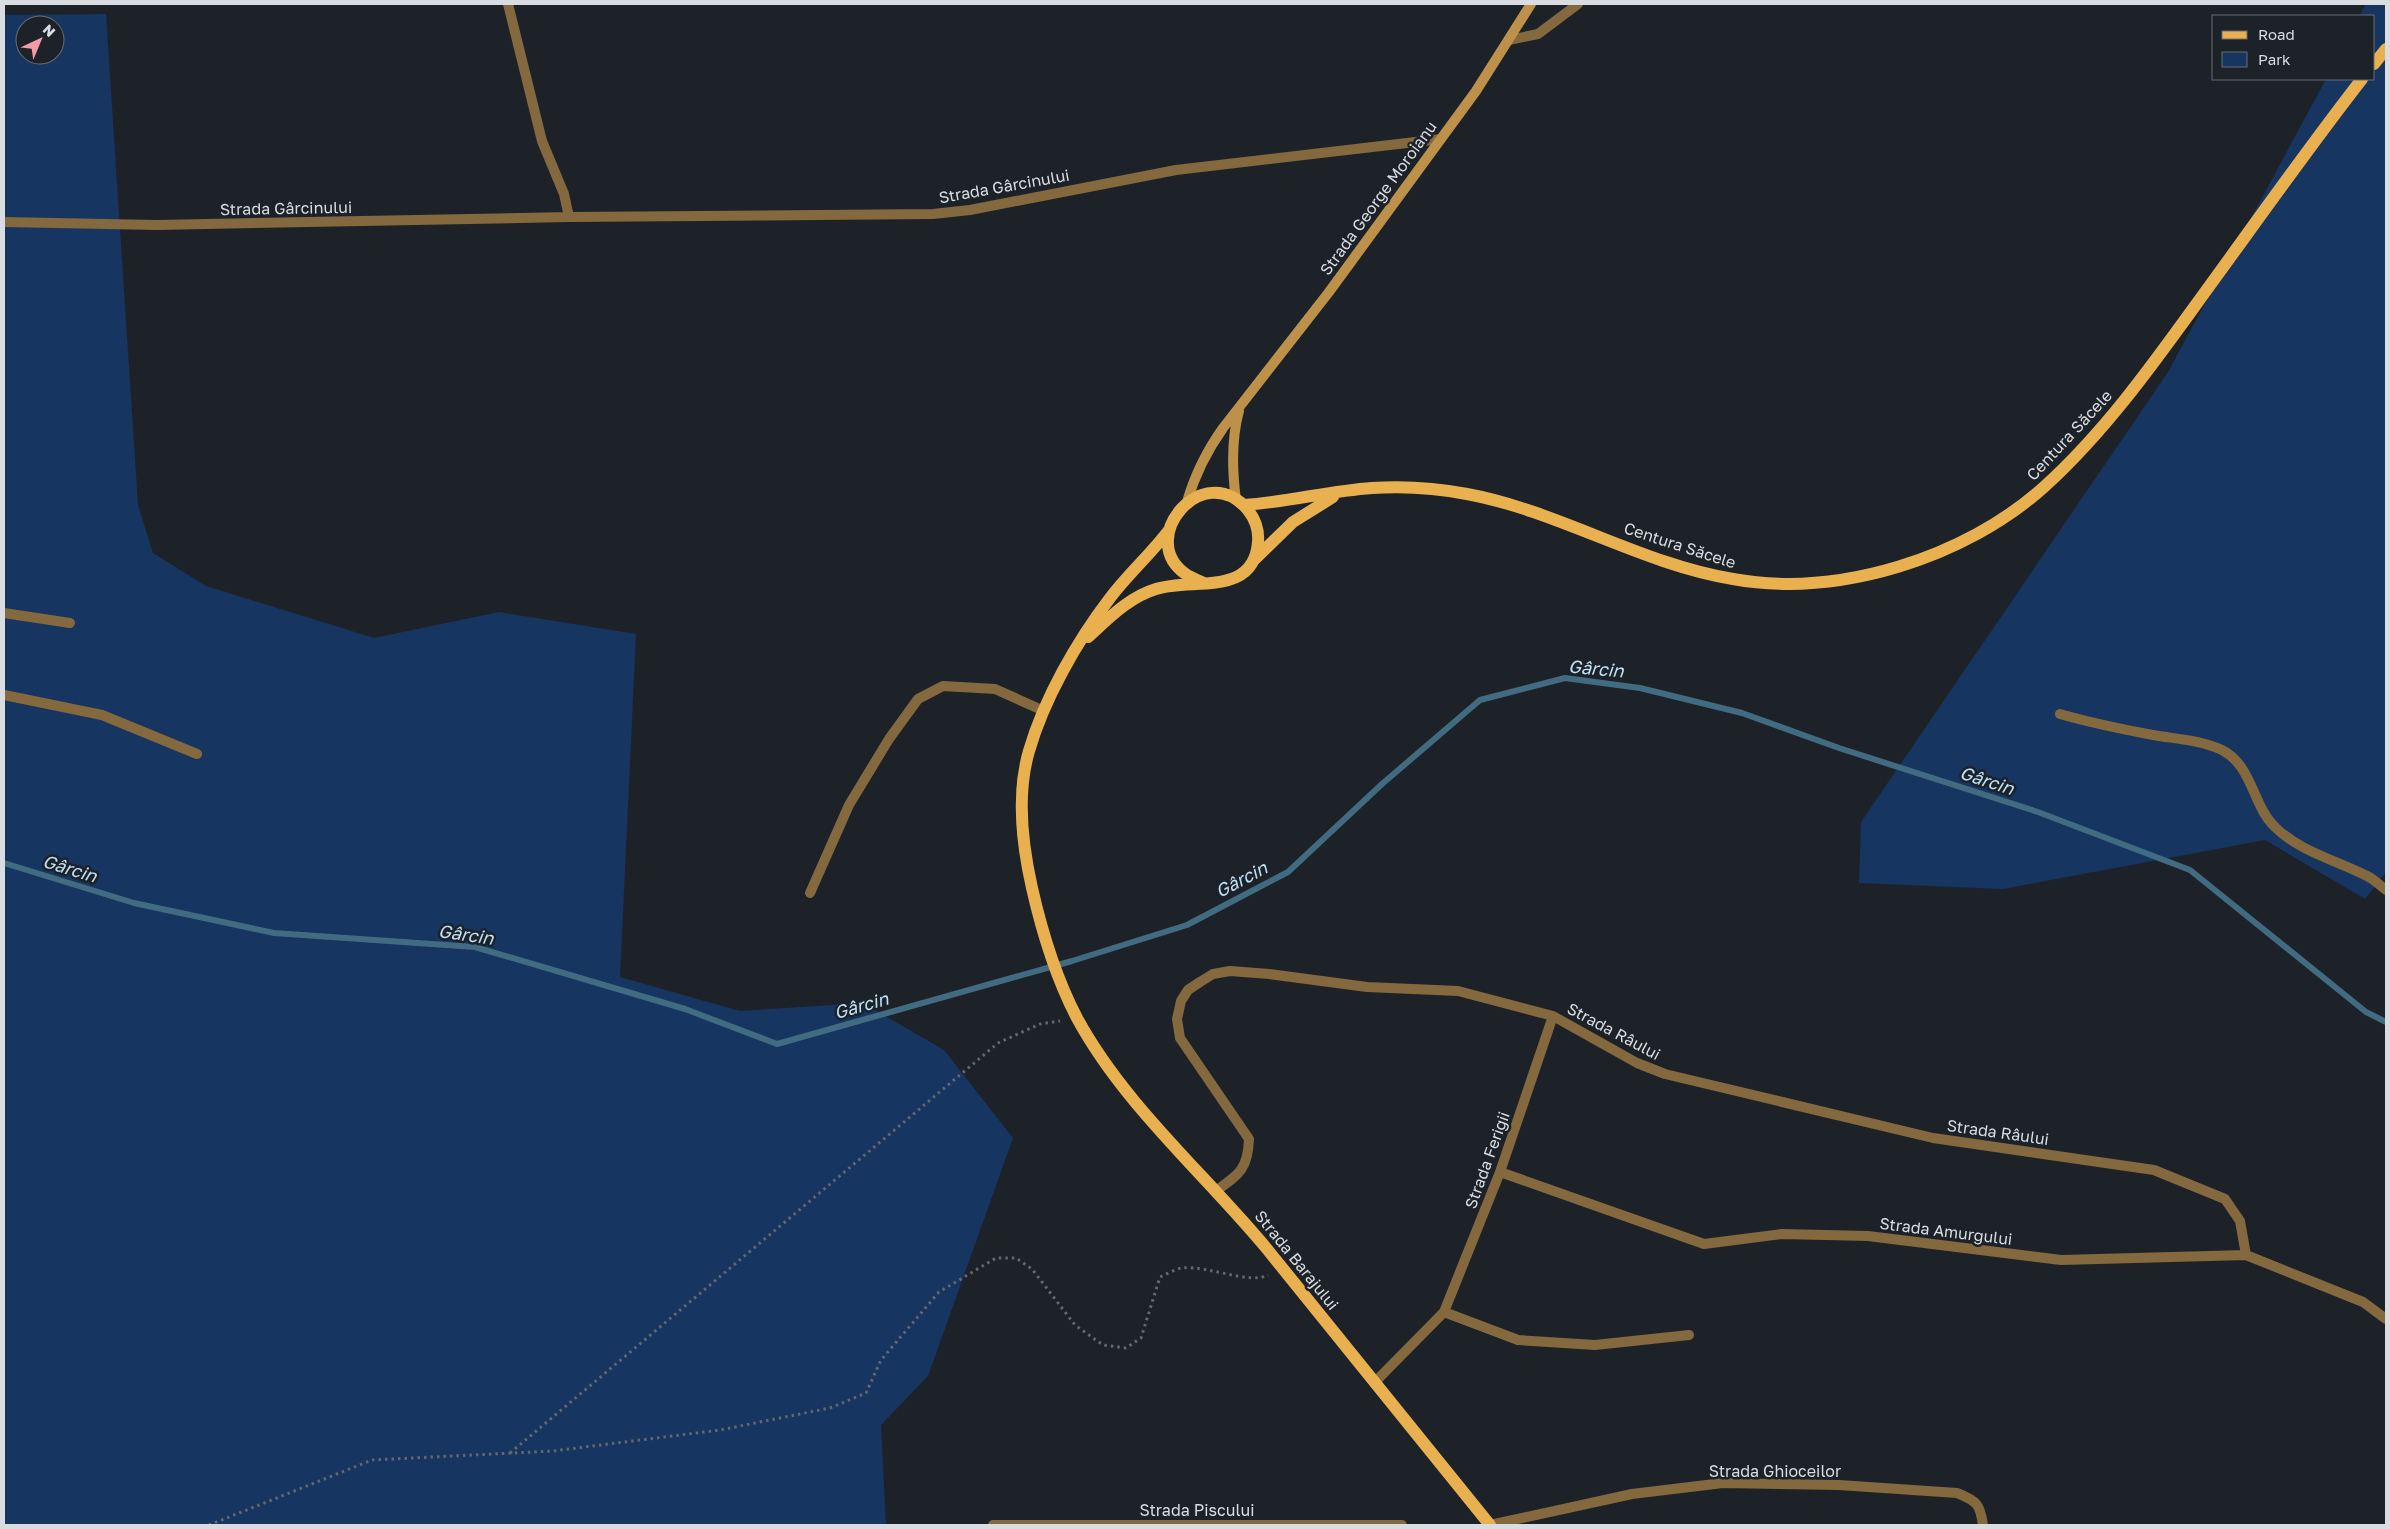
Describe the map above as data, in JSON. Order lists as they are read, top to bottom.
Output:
{
  "streets": {
    "main road": ["Strada George Moroianu", "Centura Săcele", "Strada Barajului"],
    "street": [
      "Strada Gârcinului",
      "Strada Râului",
      "Strada Ferigii",
      "Strada Amurgului",
      "Strada Ghioceilor",
      "Strada Piscului"
    ]
  },
  "crossings": [
    ["Strada Gârcinului", "Strada George Moroianu"],
    ["Strada George Moroianu", "Centura Săcele"],
    ["Strada Râului", "Strada Ferigii"],
    ["Strada Râului", "Strada Amurgului"],
    ["Strada Râului", "Strada Barajului"],
    ["Strada Ferigii", "Strada Amurgului"],
    ["Strada Ferigii", "Strada Barajului"],
    ["Strada Barajului", "Strada Ghioceilor"]
  ],
  "water": ["Gârcin"],
  "legend": ["Road", "Park"],
  "north": "top right"
}
